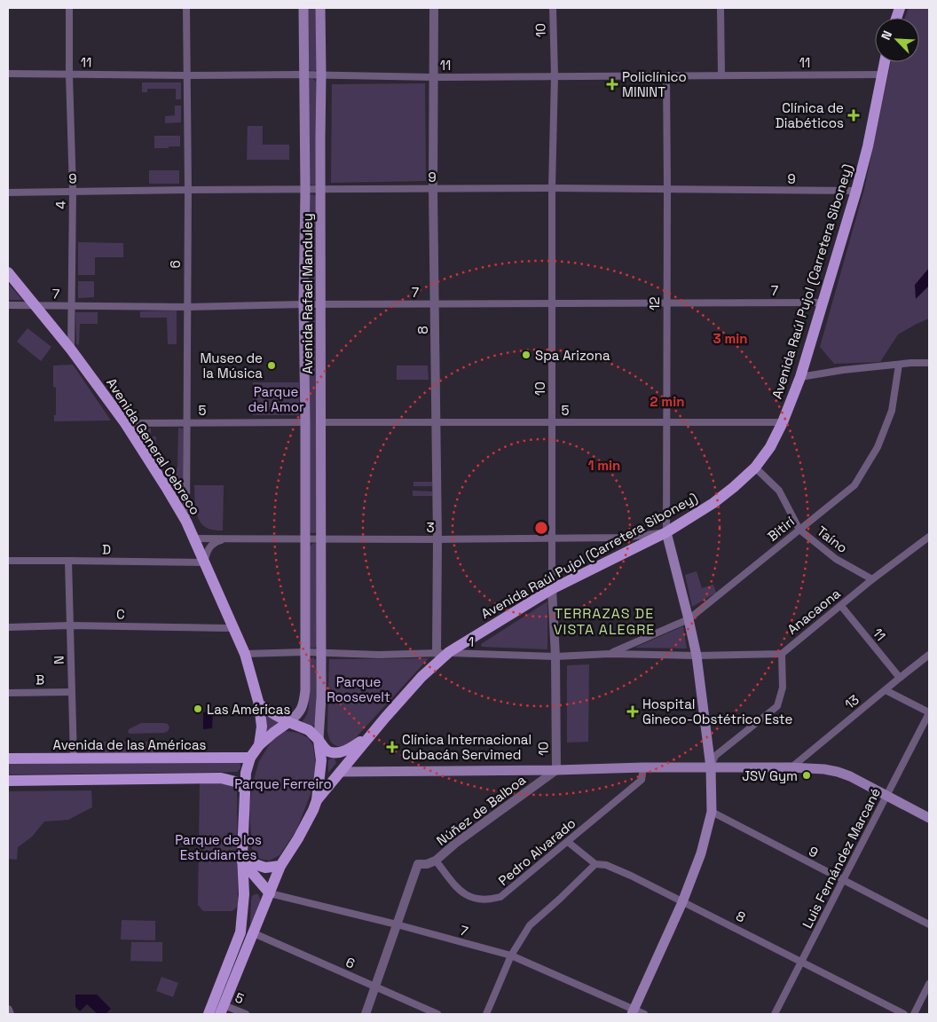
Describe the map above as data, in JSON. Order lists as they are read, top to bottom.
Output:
{
  "streets": {
    "main road": [
      "10",
      "Avenida Raúl Pujol (Carretera Siboney)",
      "Avenida Rafael Manduley",
      "Avenida General Cebreco",
      "Avenida de las Américas"
    ],
    "street": [
      "11",
      "9",
      "4",
      "6",
      "7",
      "12",
      "8",
      "5",
      "3",
      "Bitirí",
      "Taíno",
      "D",
      "Anacaona",
      "C",
      "1",
      "N",
      "B",
      "13",
      "Núñez de Balboa",
      "Pedro Alvarado",
      "Luis Fernández Marcané"
    ]
  },
  "crossings": [
    ["10", "11"],
    ["10", "9"],
    ["10", "Avenida Raúl Pujol (Carretera Siboney)"],
    ["10", "7"],
    ["10", "5"],
    ["10", "3"],
    ["10", "1"],
    ["10", "13"],
    ["10", "Núñez de Balboa"],
    ["10", "Pedro Alvarado"],
    ["10", "Luis Fernández Marcané"],
    ["11", "4"],
    ["11", "6"],
    ["11", "Avenida Raúl Pujol (Carretera Siboney)"],
    ["11", "Avenida Rafael Manduley"],
    ["11", "12"],
    ["11", "8"],
    ["11", "Anacaona"],
    ["11", "13"],
    ["9", "4"],
    ["9", "6"],
    ["9", "Avenida Raúl Pujol (Carretera Siboney)"],
    ["9", "Avenida Rafael Manduley"],
    ["9", "12"],
    ["9", "8"],
    ["9", "Luis Fernández Marcané"],
    ["4", "7"],
    ["4", "Avenida General Cebreco"],
    ["6", "7"],
    ["6", "5"],
    ["6", "Avenida General Cebreco"],
    ["Avenida Raúl Pujol (Carretera Siboney)", "7"],
    ["Avenida Raúl Pujol (Carretera Siboney)", "Avenida Rafael Manduley"],
    ["Avenida Raúl Pujol (Carretera Siboney)", "12"],
    ["Avenida Raúl Pujol (Carretera Siboney)", "5"],
    ["Avenida Raúl Pujol (Carretera Siboney)", "3"],
    ["Avenida Raúl Pujol (Carretera Siboney)", "Taíno"],
    ["Avenida Raúl Pujol (Carretera Siboney)", "1"],
    ["7", "Avenida Rafael Manduley"],
    ["7", "12"],
    ["7", "8"],
    ["7", "Avenida General Cebreco"],
    ["7", "Núñez de Balboa"],
    ["Avenida Rafael Manduley", "5"],
    ["Avenida Rafael Manduley", "3"],
    ["Avenida Rafael Manduley", "1"],
    ["12", "5"],
    ["12", "3"],
    ["8", "5"],
    ["8", "3"],
    ["8", "1"],
    ["8", "Pedro Alvarado"],
    ["8", "Luis Fernández Marcané"],
    ["5", "Avenida General Cebreco"],
    ["Avenida General Cebreco", "3"],
    ["Avenida General Cebreco", "D"],
    ["Avenida General Cebreco", "C"],
    ["Avenida General Cebreco", "1"],
    ["Bitirí", "Taíno"],
    ["Bitirí", "1"],
    ["Taíno", "Anacaona"],
    ["D", "N"],
    ["C", "N"],
    ["N", "B"],
    ["N", "Avenida de las Américas"],
    ["Núñez de Balboa", "Pedro Alvarado"]
  ],
  "districts": ["TERRAZAS DE VISTA ALEGRE"],
  "parks": [
    "Parque del Amor",
    "Parque Roosevelt",
    "Parque Ferreiro",
    "Parque de los Estudiantes"
  ],
  "places": {
    "health": [
      "Policlínico MININT",
      "Clínica de Diabéticos",
      "Hospital Gineco-Obstétrico Este",
      "Clínica Internacional Cubacán Servimed"
    ],
    "other": [
      "Spa Arizona",
      "Museo de la Música",
      "Las Américas",
      "JSV Gym"
    ]
  },
  "north": "top left",
  "rings": ["3 min", "2 min", "1 min"]
}
